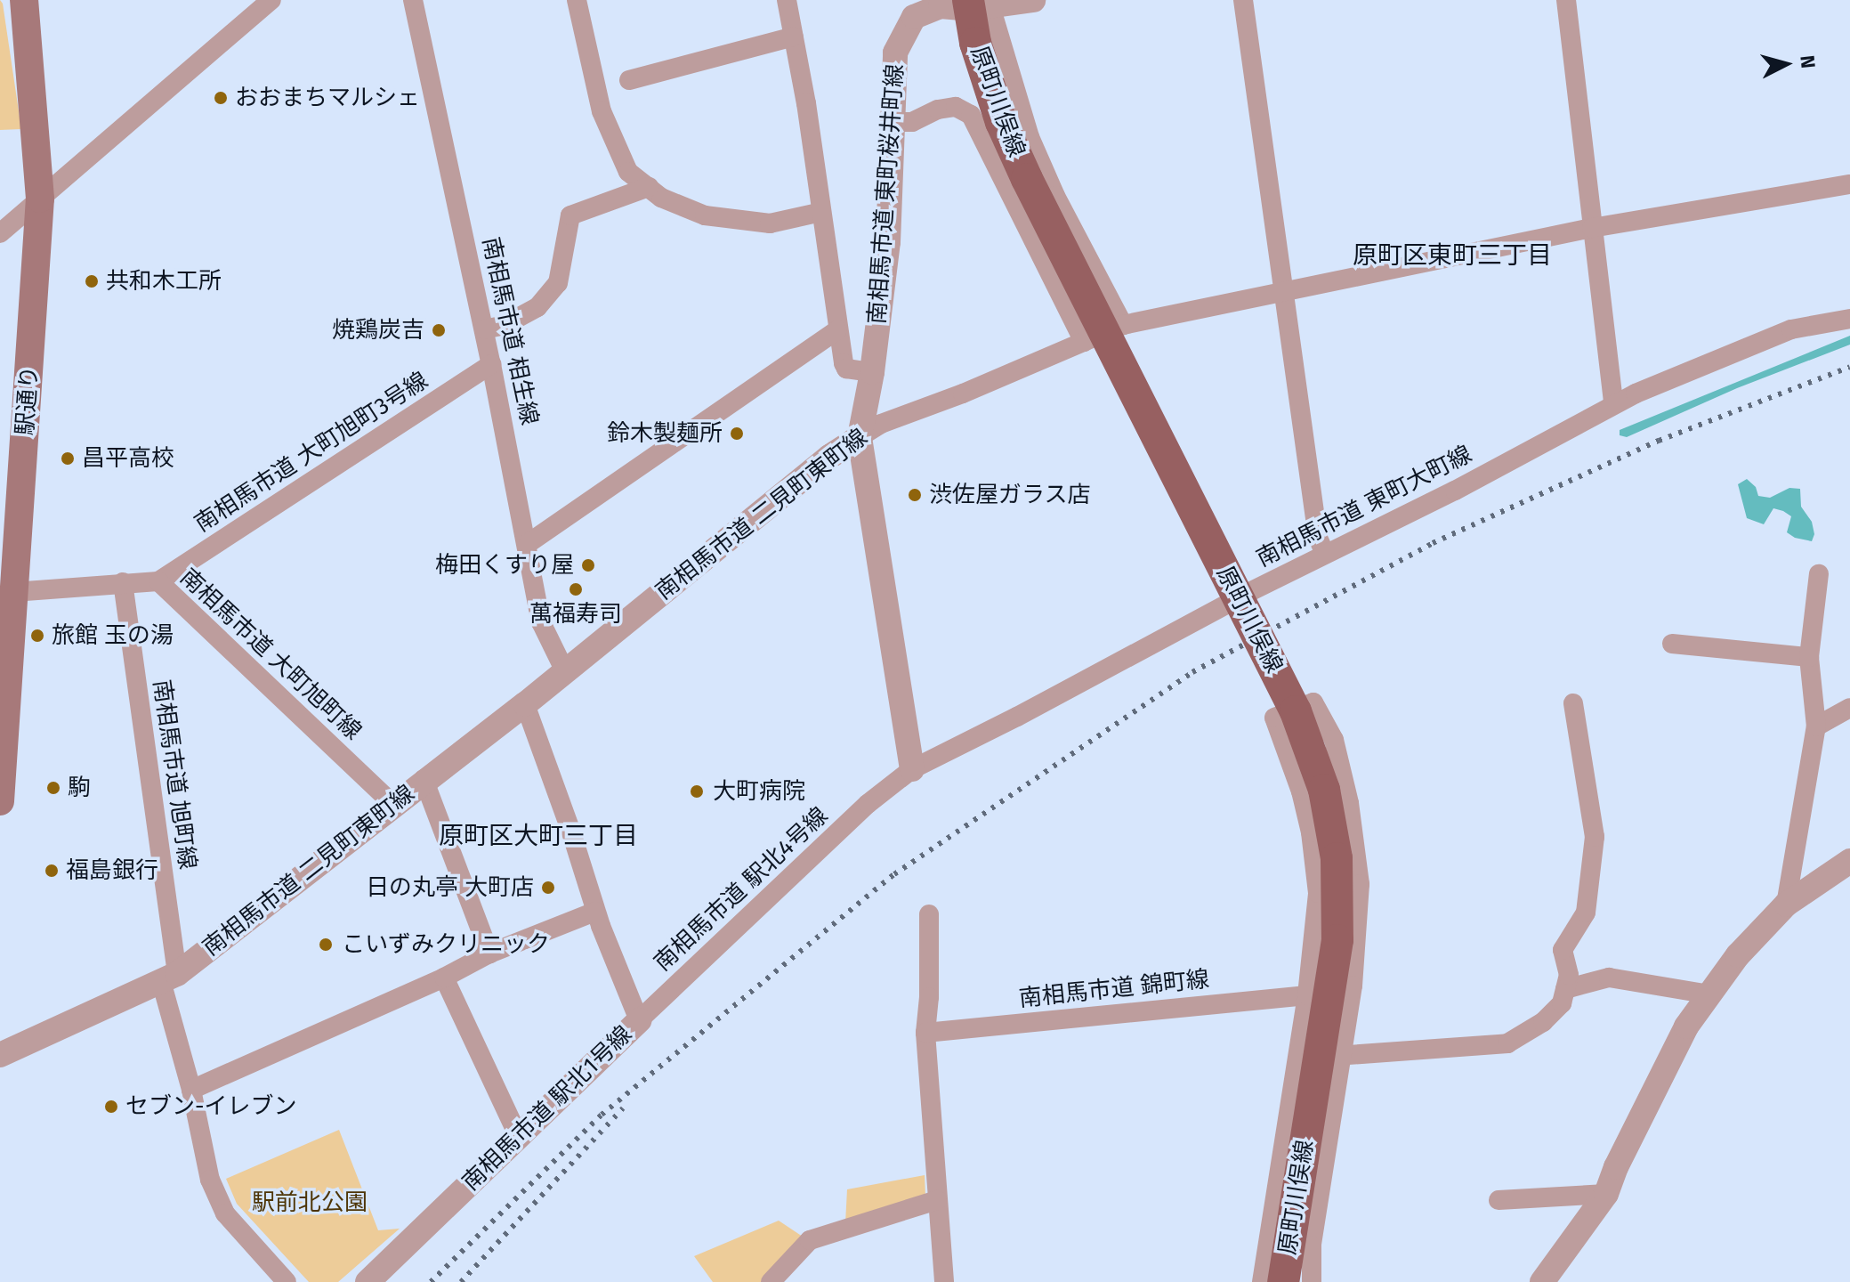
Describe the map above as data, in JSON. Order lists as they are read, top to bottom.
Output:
{
  "streets": {
    "main road": ["原町川俣線", "駅通り"],
    "street": [
      "南相馬市道 東町桜井町線",
      "南相馬市道 相生線",
      "南相馬市道 大町旭町3号線",
      "南相馬市道 東町大町線",
      "南相馬市道 二見町東町線",
      "南相馬市道 大町旭町線",
      "南相馬市道 旭町線",
      "南相馬市道 駅北4号線",
      "南相馬市道 錦町線",
      "南相馬市道 駅北1号線"
    ]
  },
  "crossings": [
    ["原町川俣線", "南相馬市道 東町桜井町線"],
    ["南相馬市道 東町桜井町線", "南相馬市道 東町大町線"],
    ["南相馬市道 東町桜井町線", "南相馬市道 二見町東町線"],
    ["南相馬市道 東町桜井町線", "南相馬市道 駅北4号線"],
    ["南相馬市道 相生線", "南相馬市道 大町旭町3号線"],
    ["南相馬市道 相生線", "南相馬市道 二見町東町線"],
    ["駅通り", "南相馬市道 大町旭町線"],
    ["南相馬市道 大町旭町3号線", "南相馬市道 大町旭町線"],
    ["南相馬市道 東町大町線", "南相馬市道 駅北4号線"],
    ["南相馬市道 二見町東町線", "南相馬市道 大町旭町線"],
    ["南相馬市道 二見町東町線", "南相馬市道 旭町線"],
    ["南相馬市道 二見町東町線", "南相馬市道 駅北1号線"],
    ["南相馬市道 大町旭町線", "南相馬市道 旭町線"],
    ["南相馬市道 駅北4号線", "南相馬市道 駅北1号線"]
  ],
  "districts": ["原町区東町三丁目", "原町区大町三丁目"],
  "parks": ["駅前北公園"],
  "places": [
    "おおまちマルシェ",
    "共和木工所",
    "焼鶏炭吉",
    "鈴木製麺所",
    "昌平高校",
    "渋佐屋ガラス店",
    "梅田くすり屋",
    "萬福寿司",
    "旅館 玉の湯",
    "駒",
    "大町病院",
    "福島銀行",
    "日の丸亭 大町店",
    "こいずみクリニック",
    "セブン-イレブン"
  ],
  "north": "right"
}
